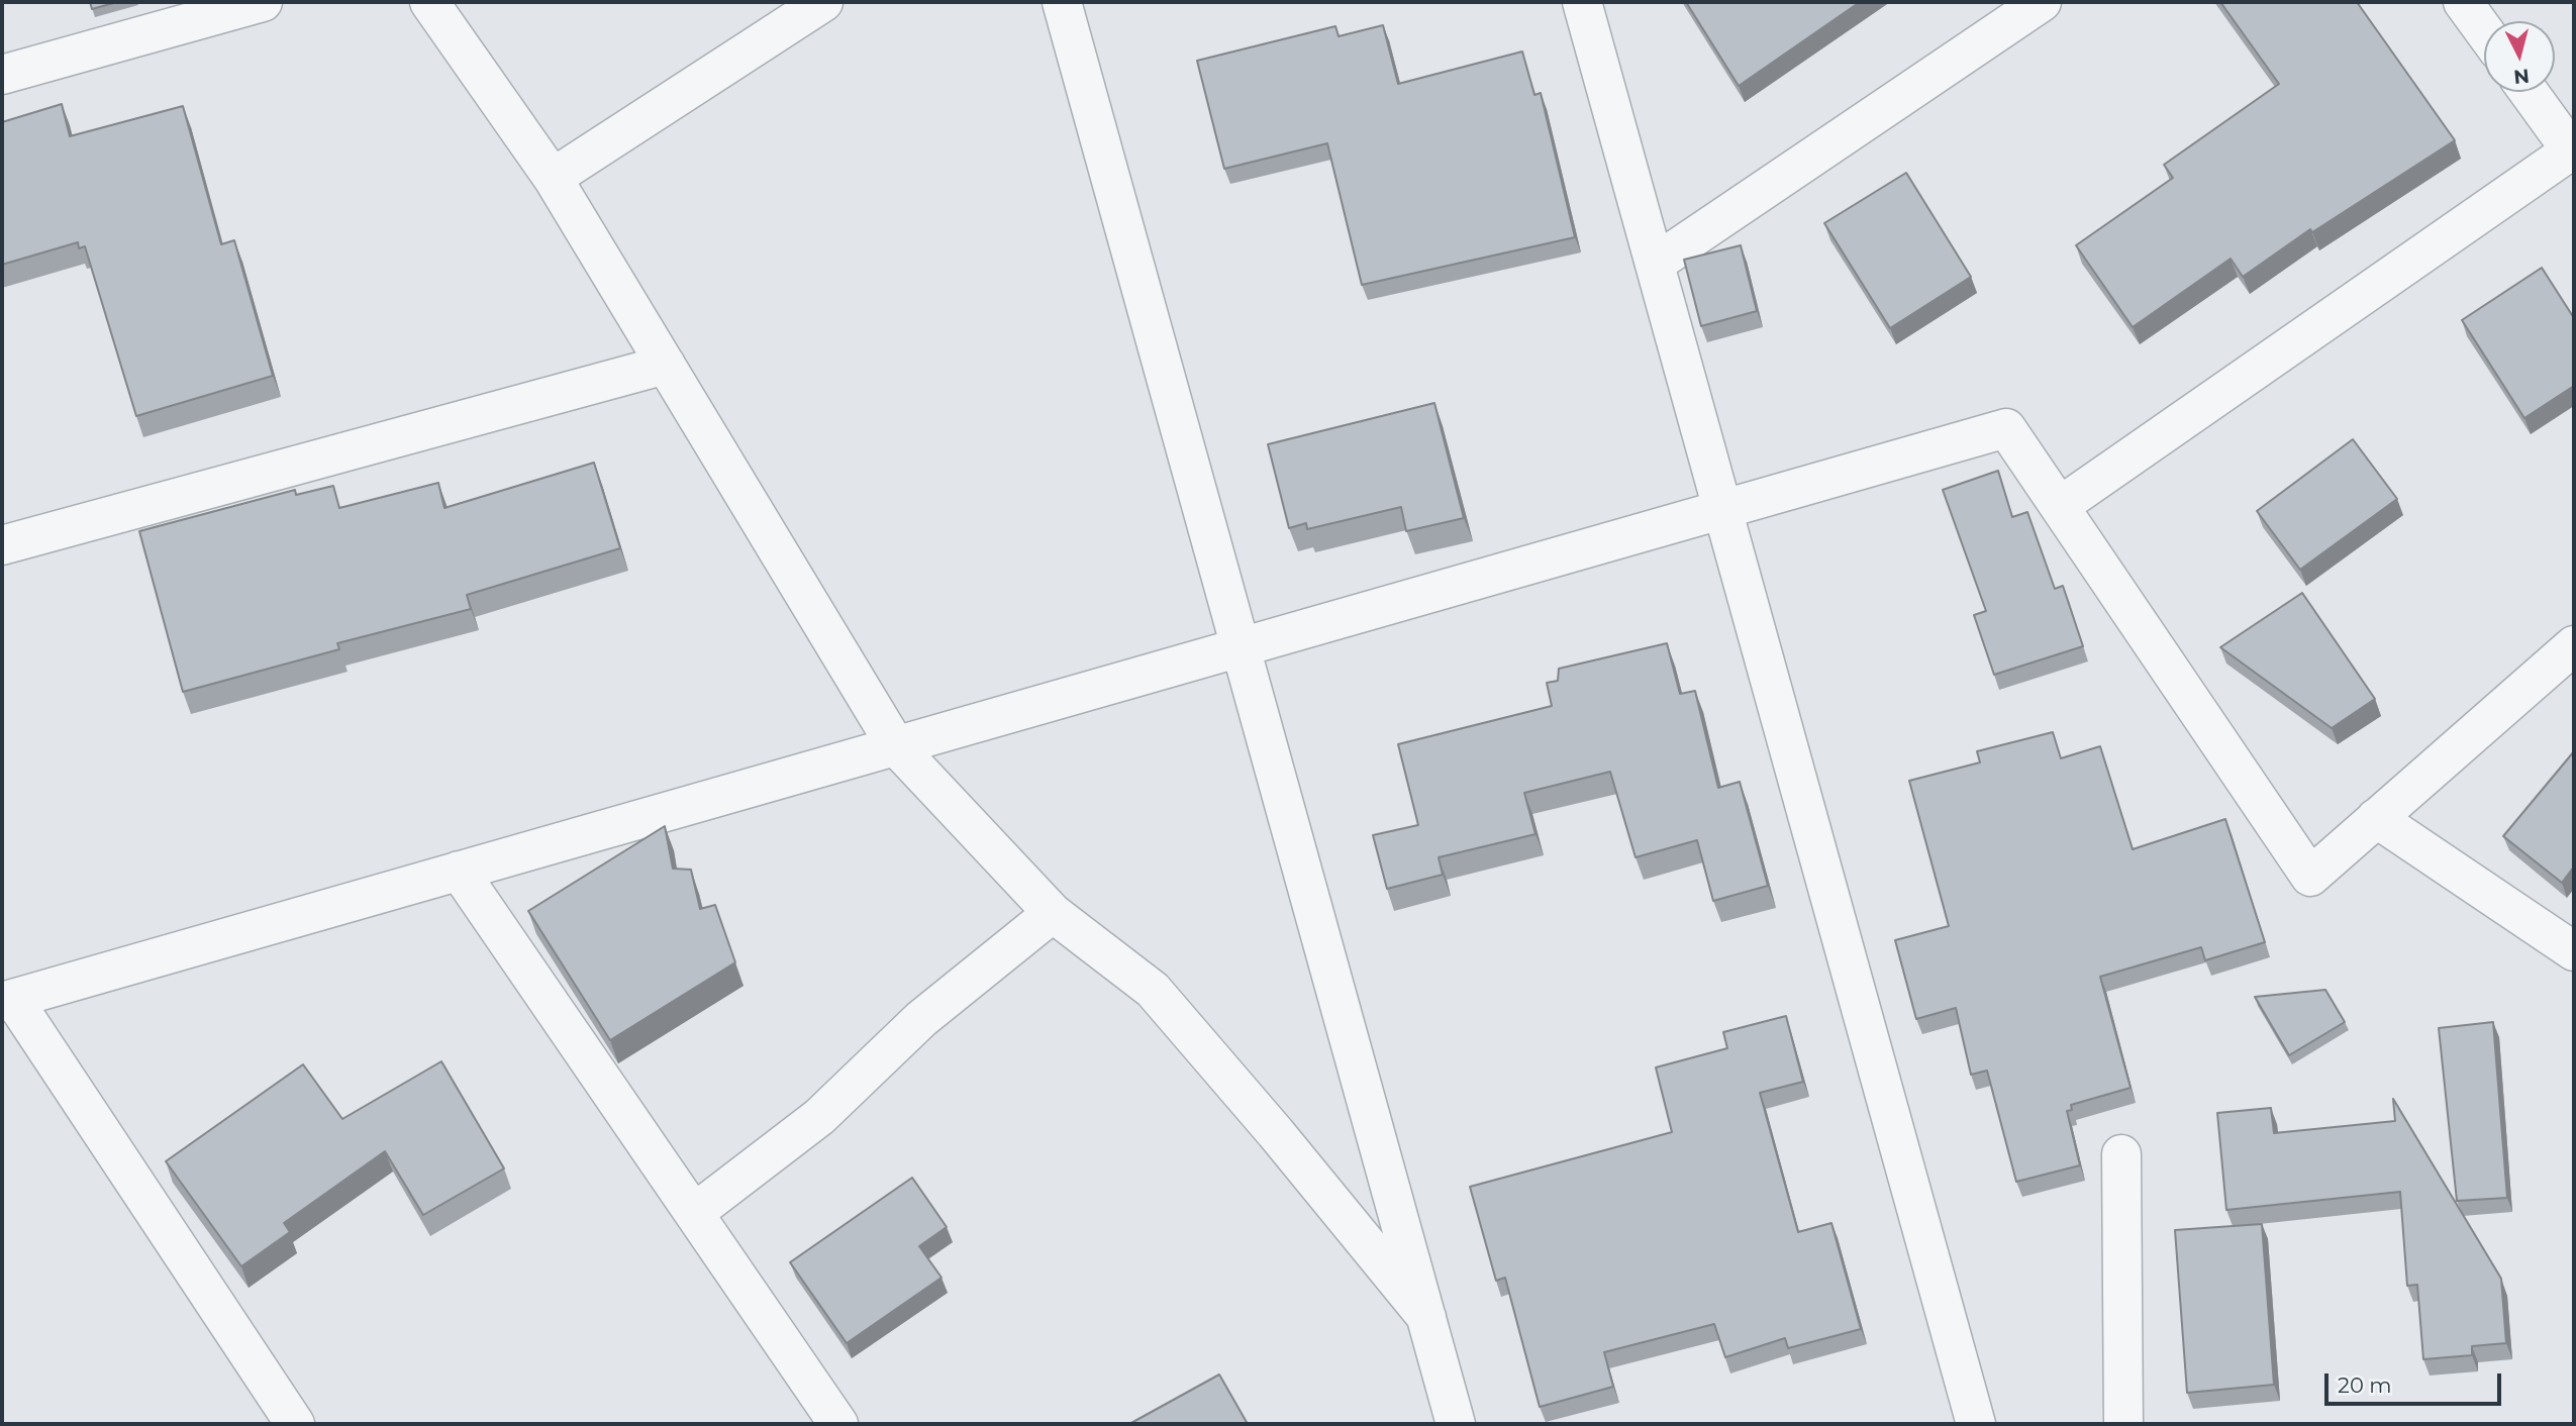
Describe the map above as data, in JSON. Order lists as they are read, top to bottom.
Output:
{
  "scale_bar": "20 m",
  "north": "bottom"
}
